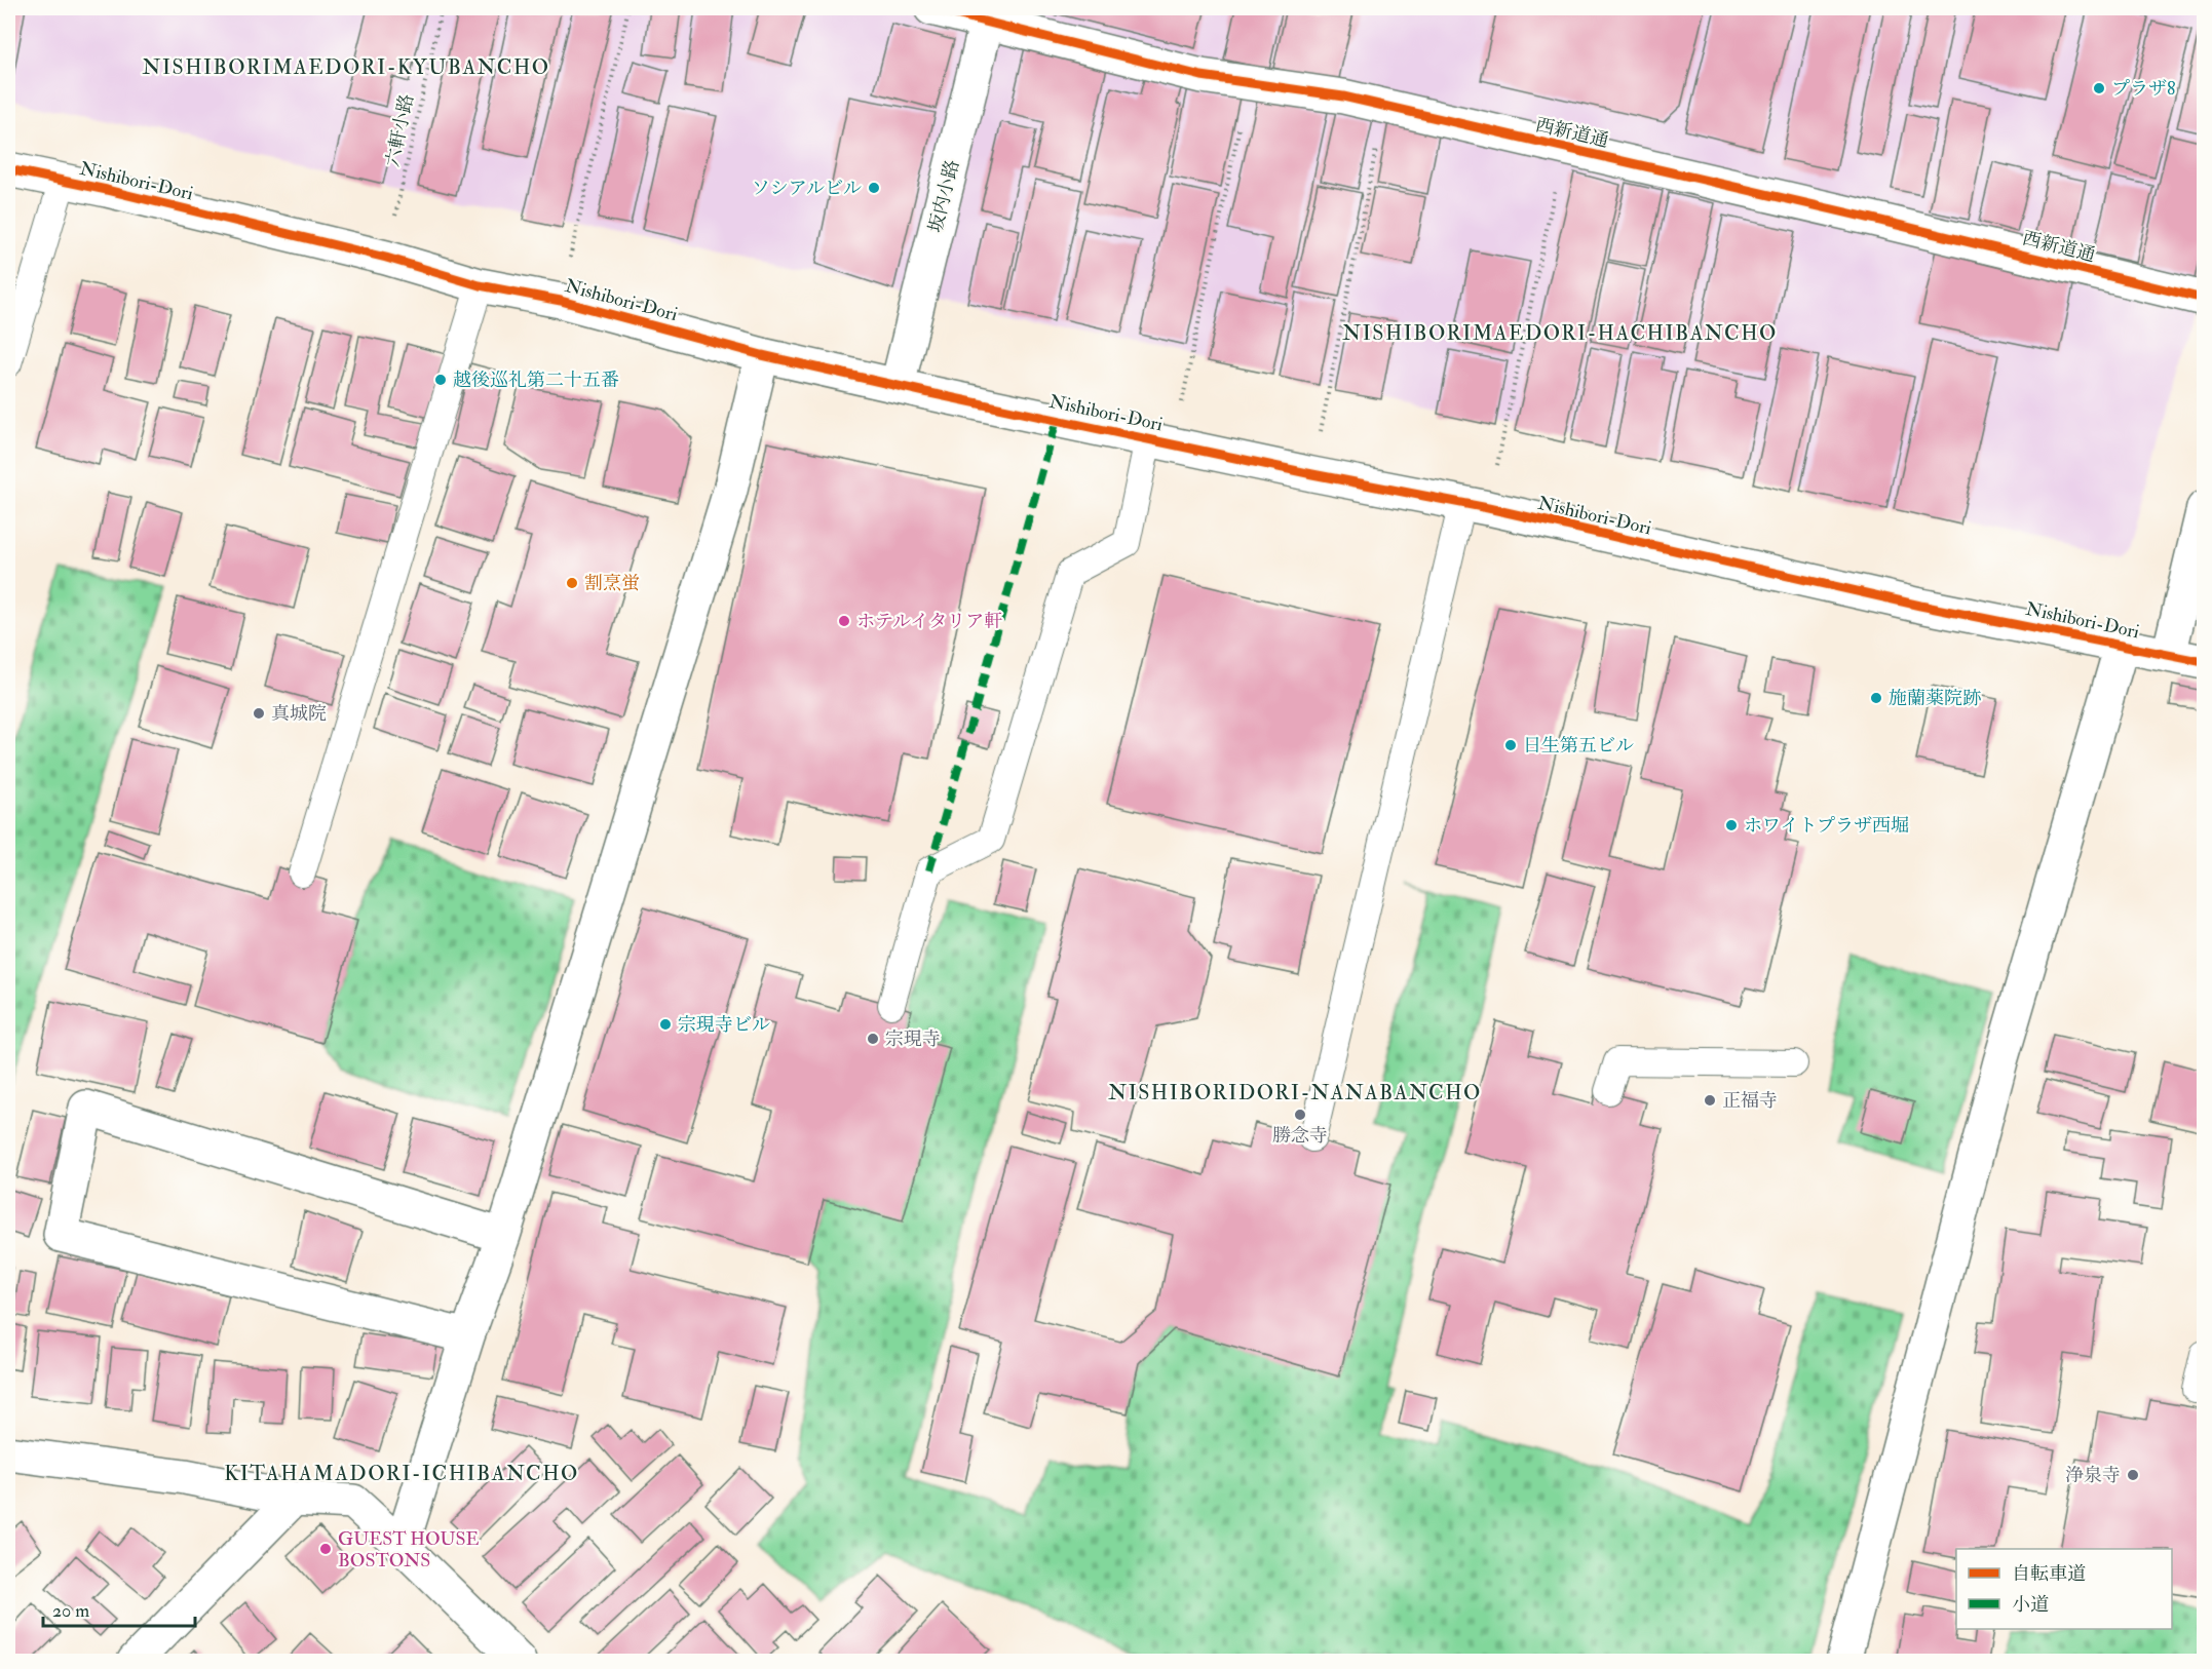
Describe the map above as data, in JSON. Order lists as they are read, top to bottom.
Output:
{
  "streets": {
    "street": ["西新道通", "Nishibori-Dori", "坂内小路"],
    "path": ["六軒小路"]
  },
  "crossings": [
    ["六軒小路", "Nishibori-Dori"],
    ["西新道通", "坂内小路"],
    ["Nishibori-Dori", "坂内小路"]
  ],
  "districts": [
    "NISHIBORIMAEDORI-KYUBANCHO",
    "NISHIBORIMAEDORI-HACHIBANCHO",
    "NISHIBORIDORI-NANABANCHO",
    "KITAHAMADORI-ICHIBANCHO"
  ],
  "places": [
    "プラザ8",
    "ソシアルビル",
    "越後巡礼第二十五番",
    "割烹蛍",
    "ホテルイタリア軒",
    "施蘭薬院跡",
    "真城院",
    "日生第五ビル",
    "ホワイトプラザ西堀",
    "宗現寺ビル",
    "宗現寺",
    "正福寺",
    "勝念寺",
    "浄泉寺",
    "GUEST HOUSE BOSTONS"
  ],
  "legend": ["自転車道", "小道"],
  "scale_bar": "20 m"
}
